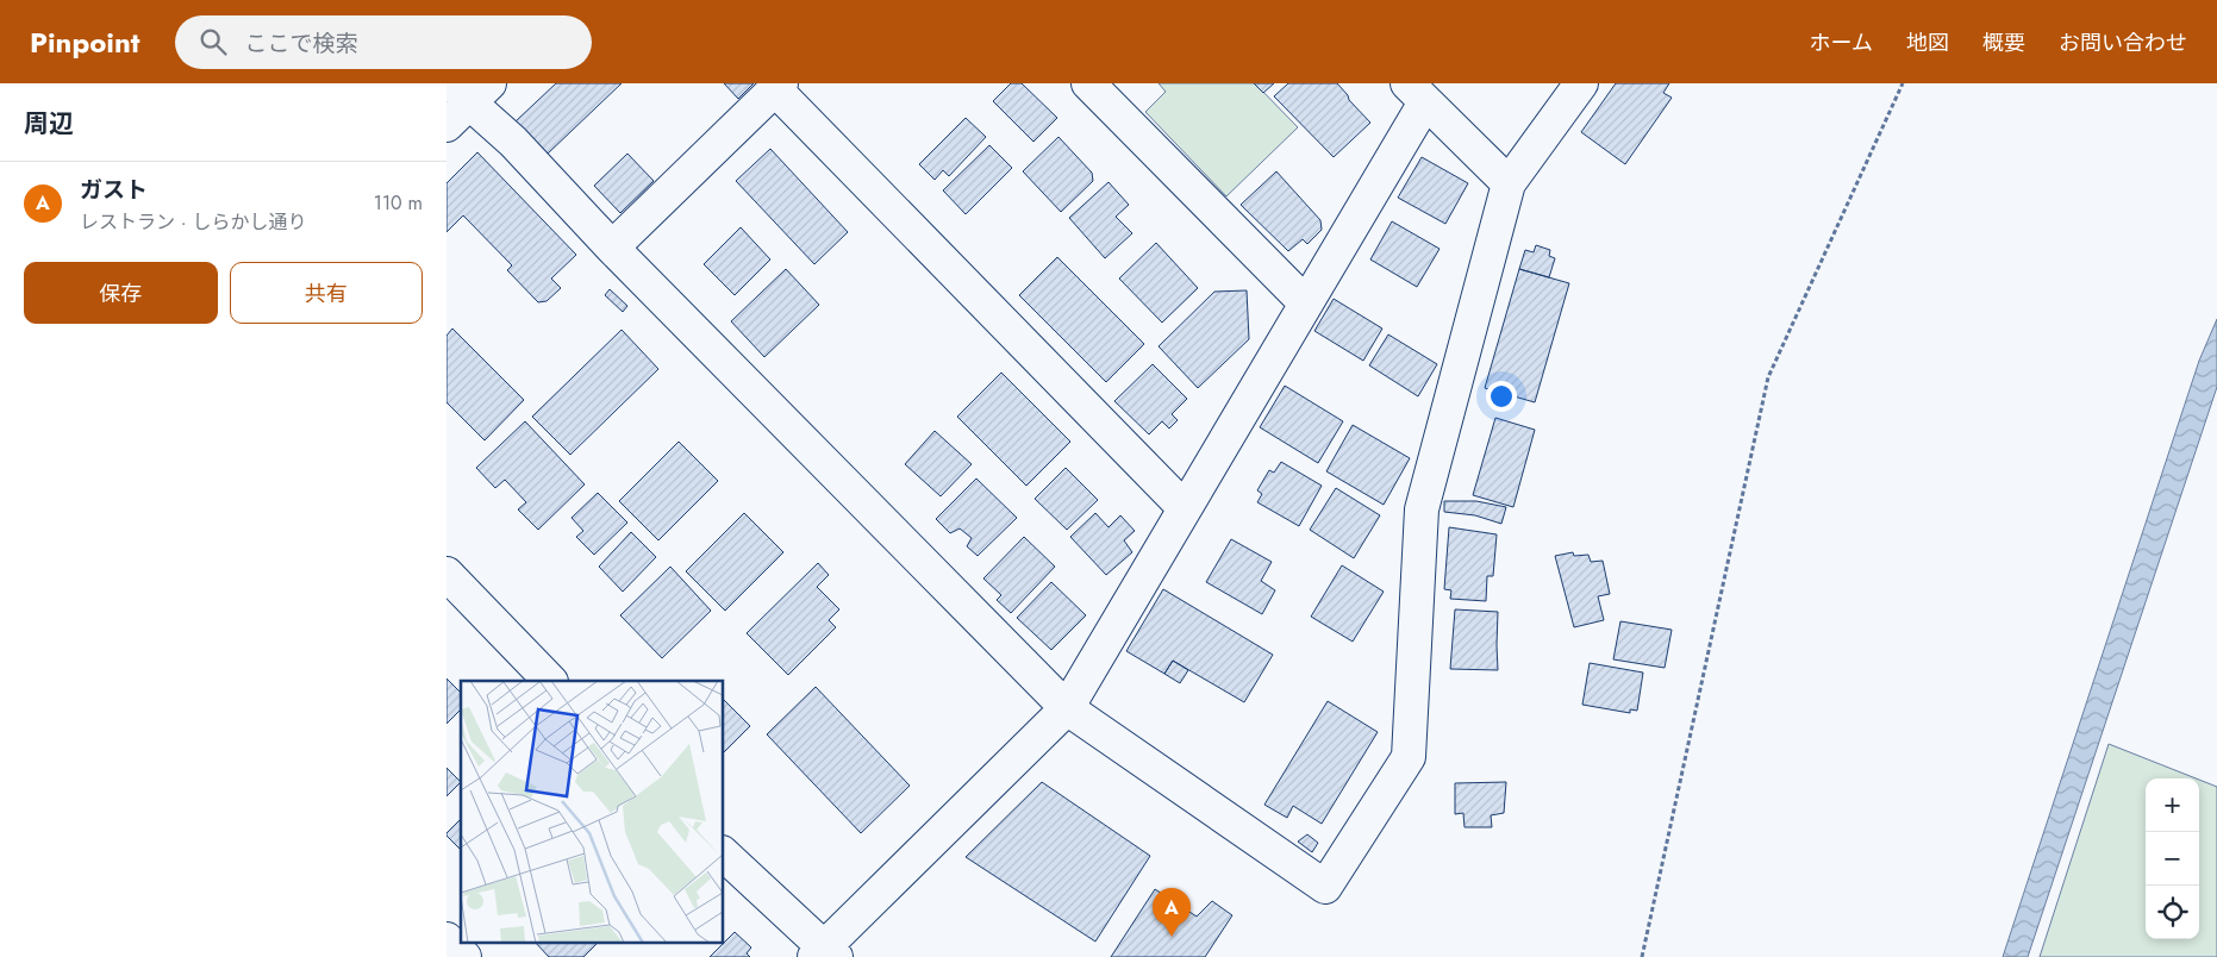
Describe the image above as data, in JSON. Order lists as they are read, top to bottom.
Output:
{
  "page": {
    "header": "Pinpoint",
    "search": "ここで検索",
    "nav": [
      "ホーム",
      "地図",
      "概要",
      "お問い合わせ"
    ],
    "heading": "周辺",
    "list": [
      {
        "mark": "A",
        "name": "ガスト",
        "note": "レストラン · しらかし通り",
        "value": "110 m"
      }
    ],
    "buttons": ["保存", "共有"],
    "map_buttons": ["+", "−"],
    "pins": "A"
  }
}
